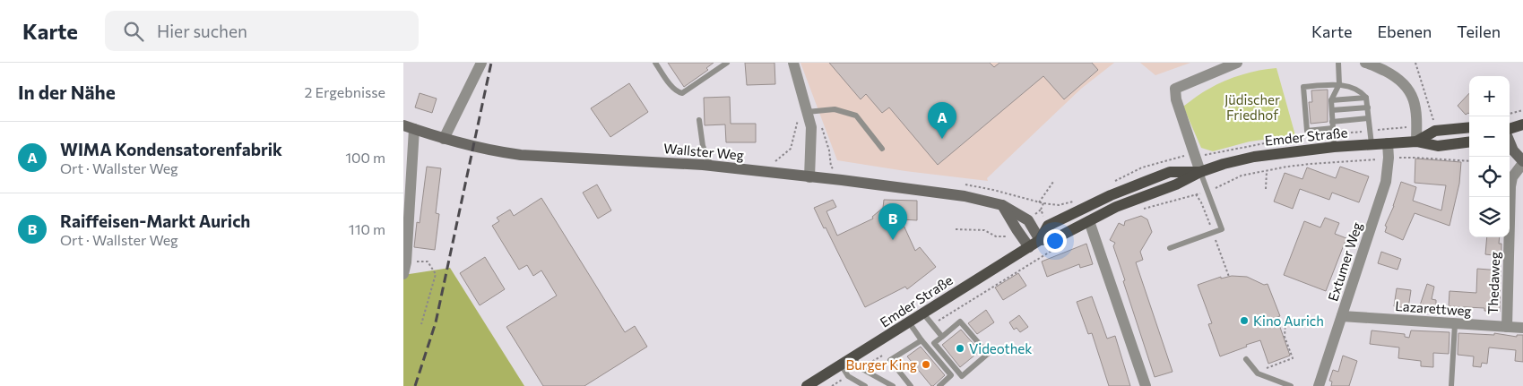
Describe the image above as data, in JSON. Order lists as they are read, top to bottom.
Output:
{
  "streets": {
    "main road": ["Emder Straße"],
    "street": [
      "Wallster Weg",
      "Extumer Weg",
      "Thedaweg",
      "Lazarettweg"
    ]
  },
  "crossings": [
    ["Emder Straße", "Wallster Weg"],
    ["Emder Straße", "Extumer Weg"],
    ["Extumer Weg", "Lazarettweg"],
    ["Thedaweg", "Lazarettweg"]
  ],
  "parks": ["Jüdischer Friedhof"],
  "places": ["Kino Aurich", "Videothek", "Burger King"],
  "page": {
    "header": "Karte",
    "search": "Hier suchen",
    "nav": ["Karte", "Ebenen", "Teilen"],
    "heading": ["In der Nähe", "2 Ergebnisse"],
    "map_buttons": ["+", "−"],
    "pins": ["A", "B"],
    "list": [
      {
        "mark": "A",
        "name": "WIMA Kondensatorenfabrik",
        "note": "Ort · Wallster Weg",
        "value": "100 m"
      },
      {
        "mark": "B",
        "name": "Raiffeisen-Markt Aurich",
        "note": "Ort · Wallster Weg",
        "value": "110 m"
      }
    ]
  }
}
